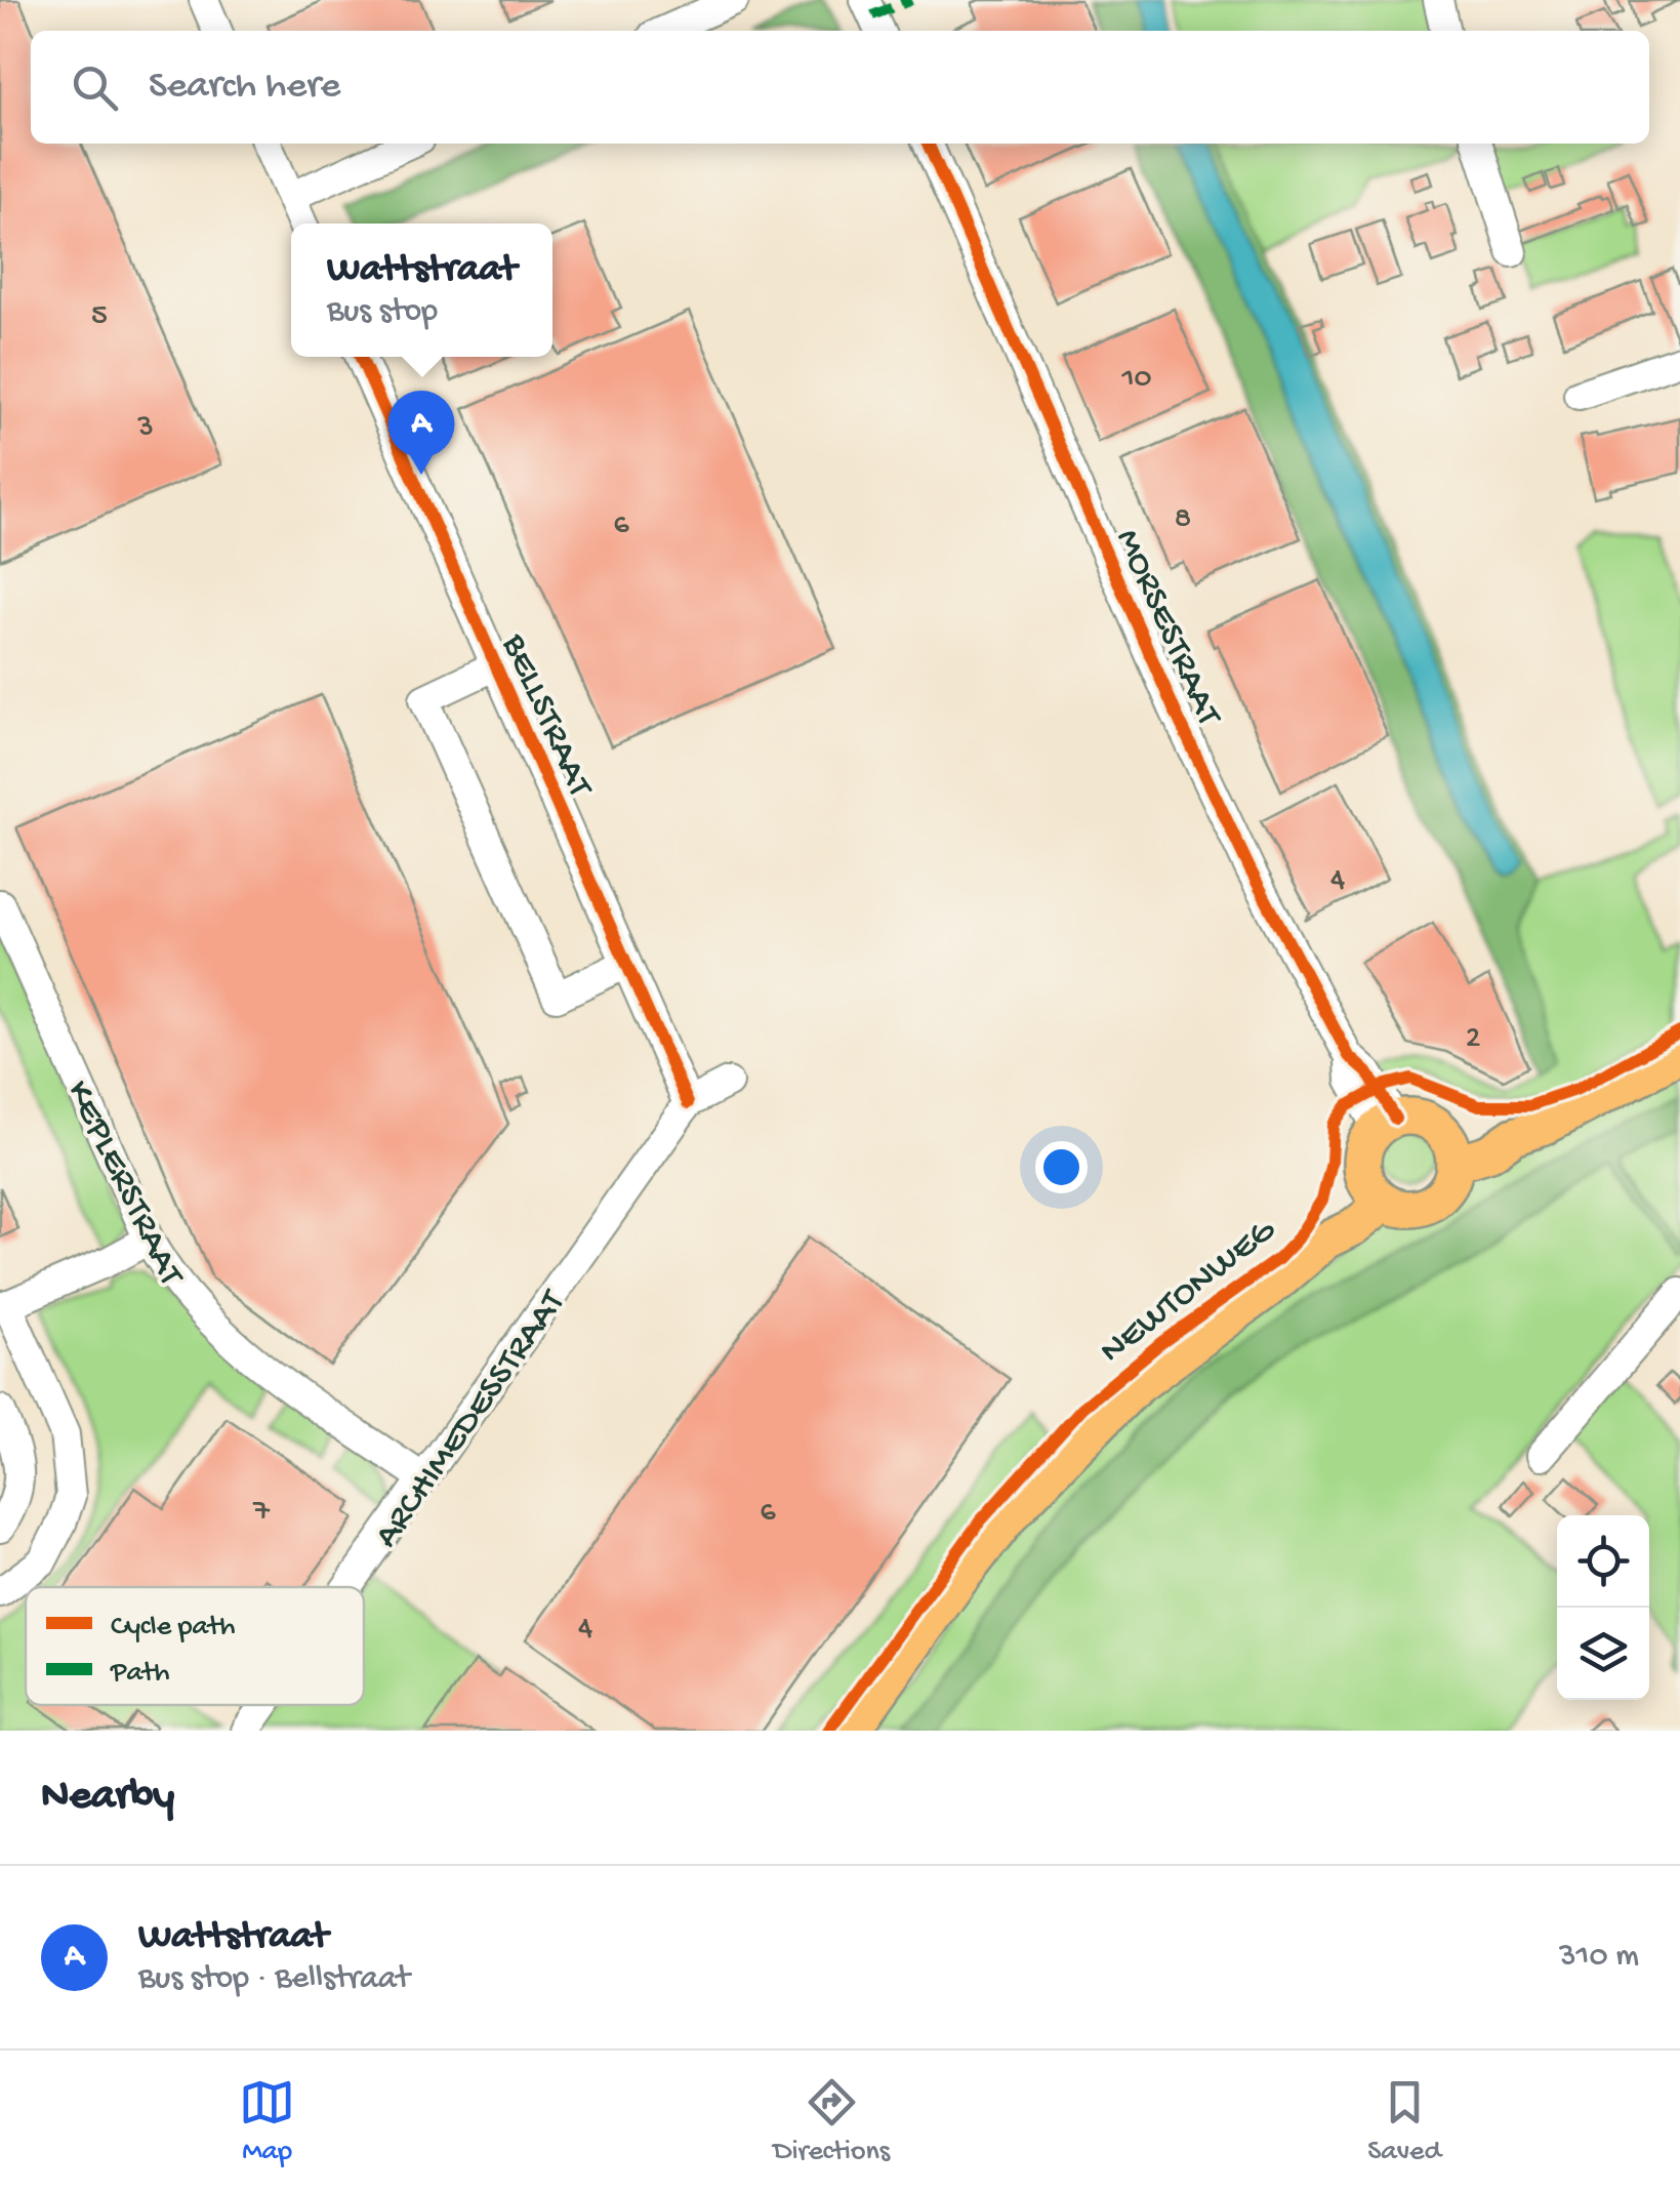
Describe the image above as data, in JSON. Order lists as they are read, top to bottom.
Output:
{
  "streets": {
    "main road": ["NEWTONWEG"],
    "street": [
      "MORSESTRAAT",
      "BELLSTRAAT",
      "KEPLERSTRAAT",
      "ARCHIMEDESSTRAAT"
    ]
  },
  "crossings": [
    ["MORSESTRAAT", "NEWTONWEG"],
    ["BELLSTRAAT", "ARCHIMEDESSTRAAT"],
    ["KEPLERSTRAAT", "ARCHIMEDESSTRAAT"]
  ],
  "house_numbers": [
    "5",
    "10",
    "3",
    "8",
    "6",
    "4",
    "2",
    "7",
    "6",
    "4"
  ],
  "legend": ["Cycle path", "Path"],
  "page": {
    "search": "Search here",
    "popup": ["Wattstraat", "Bus stop"],
    "pins": "A",
    "heading": "Nearby",
    "list": [
      {
        "mark": "A",
        "name": "Wattstraat",
        "note": "Bus stop · Bellstraat",
        "value": "310 m"
      }
    ],
    "nav": ["Map", "Directions", "Saved"]
  }
}
